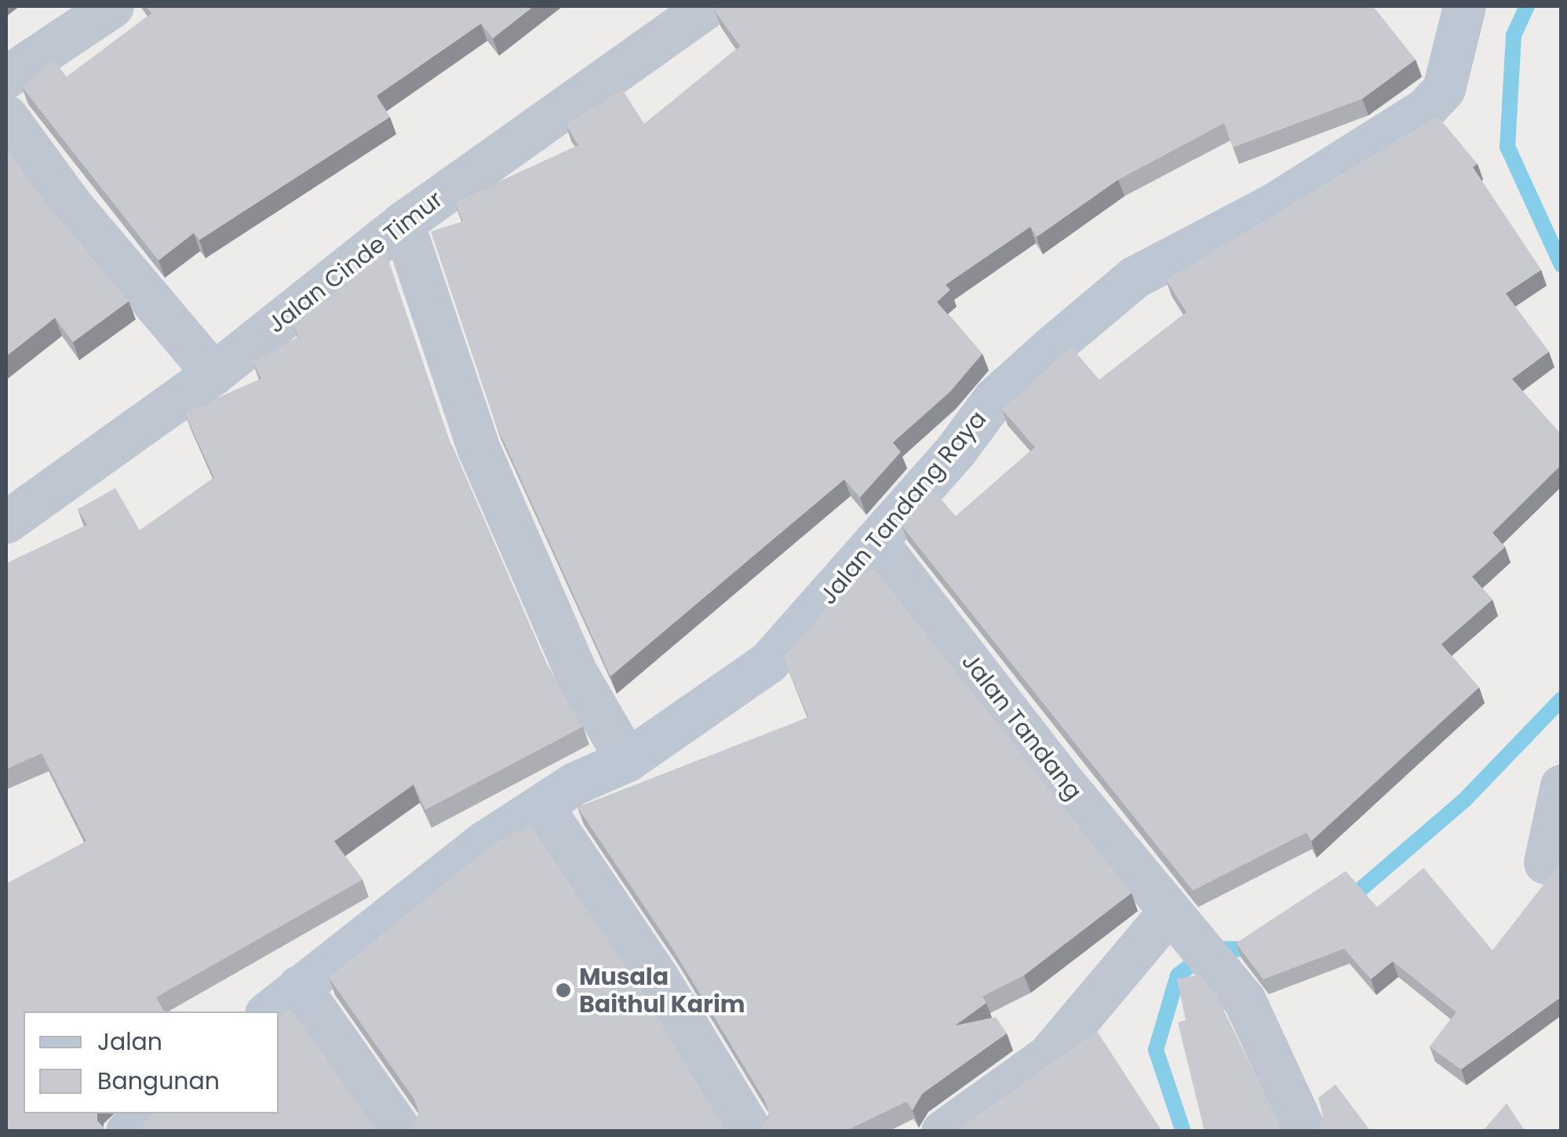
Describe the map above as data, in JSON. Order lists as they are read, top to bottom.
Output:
{
  "streets": {
    "street": ["Jalan Cinde Timur", "Jalan Tandang Raya", "Jalan Tandang"]
  },
  "crossings": [
    ["Jalan Tandang Raya", "Jalan Tandang"]
  ],
  "places": ["Musala Baithul Karim"],
  "legend": ["Jalan", "Bangunan"]
}
